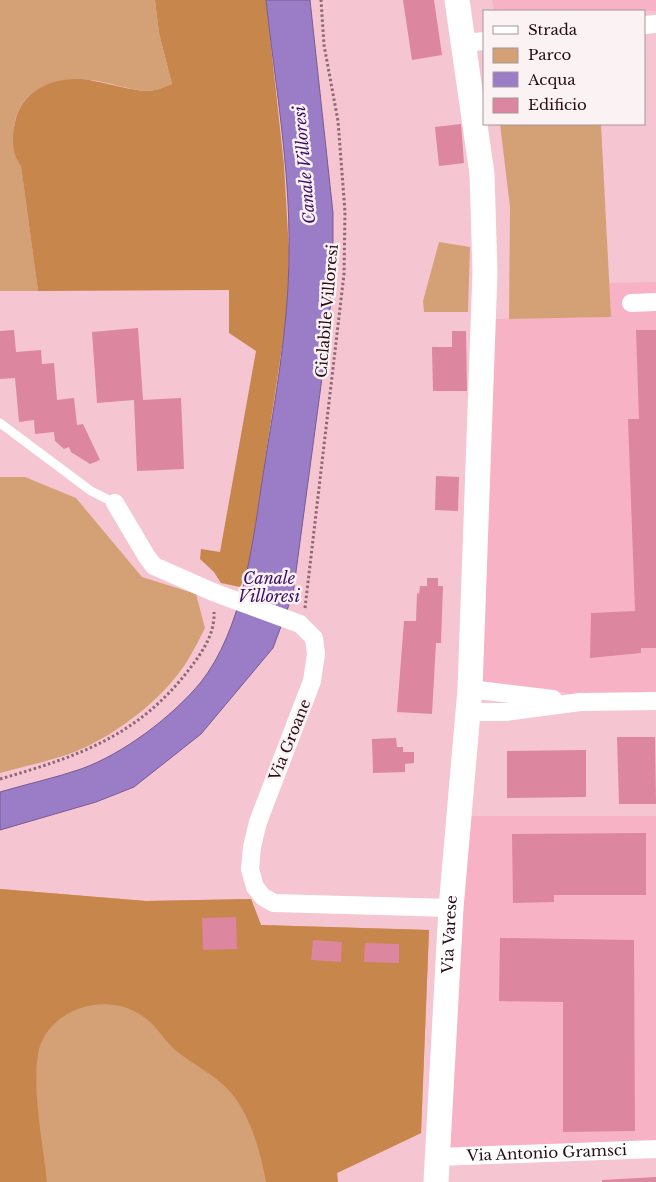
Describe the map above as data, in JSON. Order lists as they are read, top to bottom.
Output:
{
  "streets": {
    "street": ["Via Groane", "Via Varese", "Via Antonio Gramsci"],
    "path": ["Ciclabile Villoresi"]
  },
  "crossings": [
    ["Ciclabile Villoresi", "Via Groane"],
    ["Via Groane", "Via Varese"],
    ["Via Varese", "Via Antonio Gramsci"]
  ],
  "water": ["Canale Villoresi"],
  "legend": [
    "Strada",
    "Parco",
    "Acqua",
    "Edificio"
  ]
}
